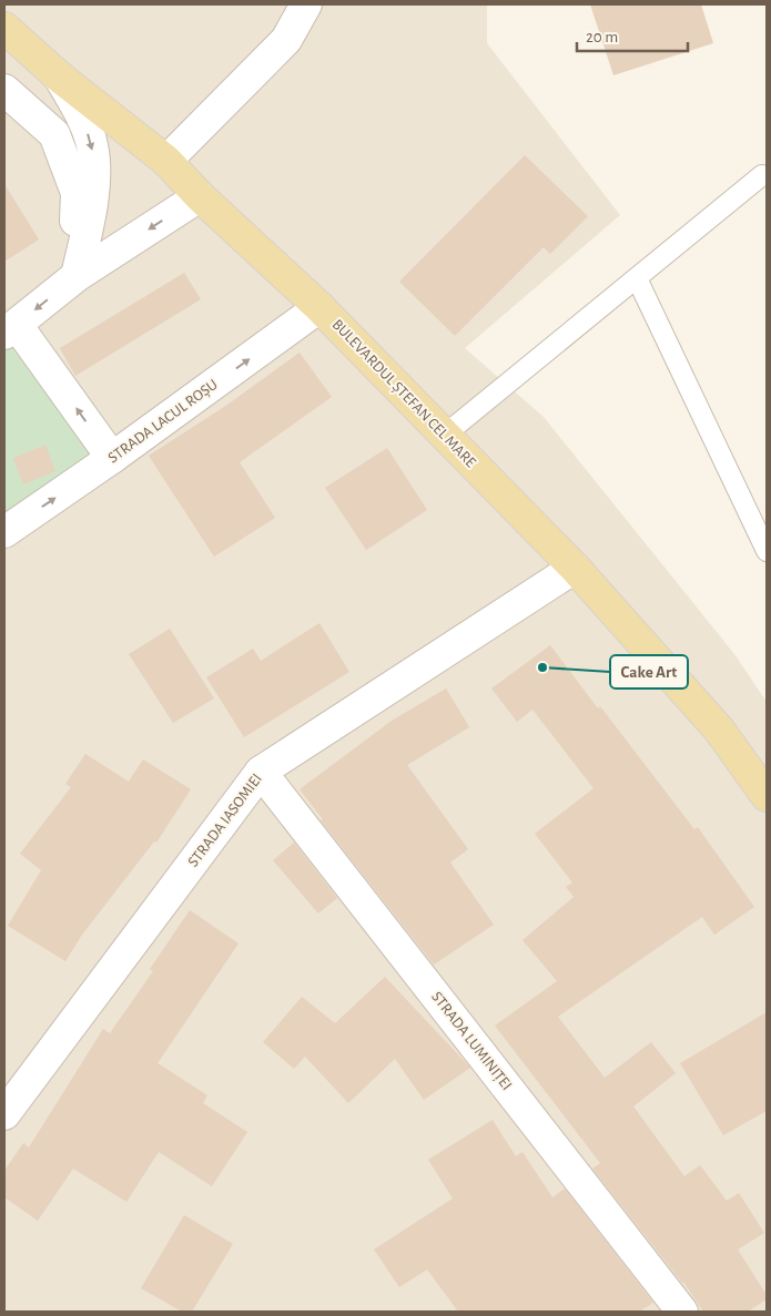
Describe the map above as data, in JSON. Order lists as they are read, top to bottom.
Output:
{
  "streets": {
    "main road": ["BULEVARDUL ȘTEFAN CEL MARE"],
    "street": ["STRADA LACUL ROȘU", "STRADA IASOMIEI", "STRADA LUMINIȚEI"]
  },
  "crossings": [
    ["BULEVARDUL ȘTEFAN CEL MARE", "STRADA LACUL ROȘU"],
    ["BULEVARDUL ȘTEFAN CEL MARE", "STRADA IASOMIEI"],
    ["STRADA IASOMIEI", "STRADA LUMINIȚEI"]
  ],
  "places": ["Cake Art"],
  "scale_bar": "20 m"
}
